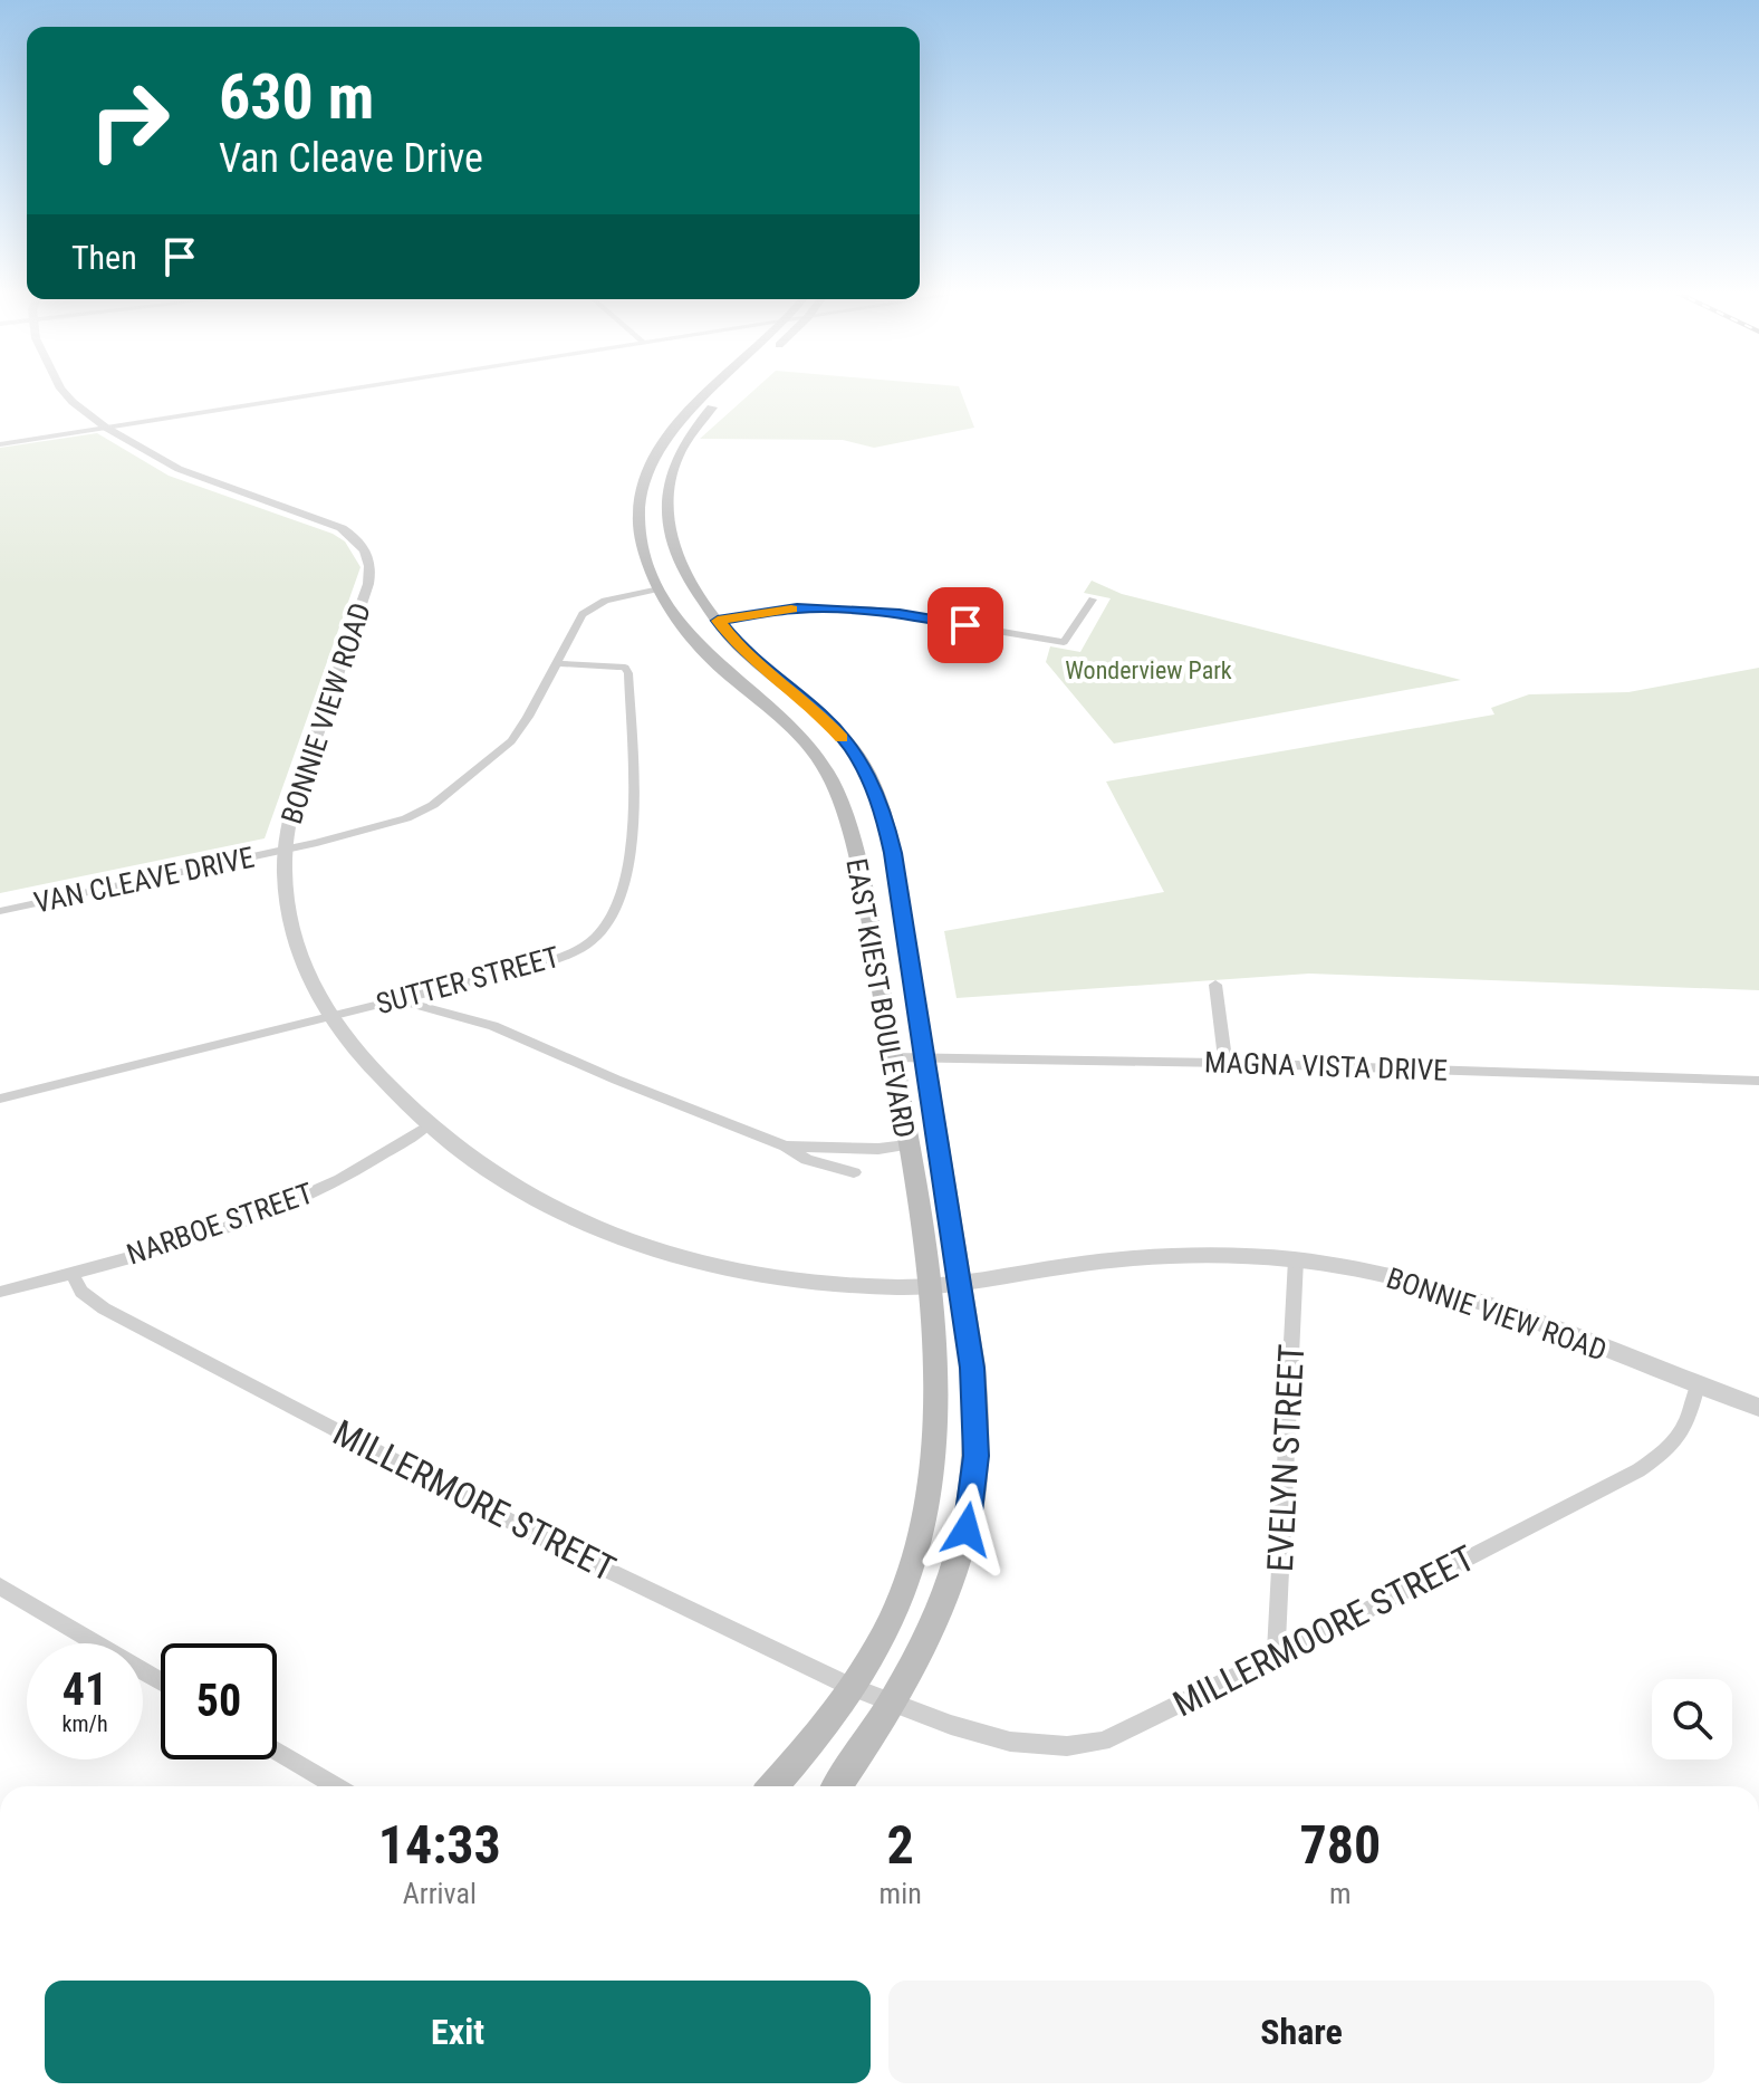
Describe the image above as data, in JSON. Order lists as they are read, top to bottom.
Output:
{
  "streets": {
    "main road": ["EAST KIEST BOULEVARD"],
    "street": [
      "BONNIE VIEW ROAD",
      "VAN CLEAVE DRIVE",
      "SUTTER STREET",
      "MAGNA VISTA DRIVE",
      "NARBOE STREET",
      "EVELYN STREET",
      "MILLERMORE STREET",
      "MILLERMOORE STREET"
    ]
  },
  "crossings": [
    ["BONNIE VIEW ROAD", "VAN CLEAVE DRIVE"],
    ["BONNIE VIEW ROAD", "SUTTER STREET"],
    ["BONNIE VIEW ROAD", "EAST KIEST BOULEVARD"],
    ["BONNIE VIEW ROAD", "NARBOE STREET"],
    ["BONNIE VIEW ROAD", "EVELYN STREET"],
    ["BONNIE VIEW ROAD", "MILLERMOORE STREET"],
    ["VAN CLEAVE DRIVE", "SUTTER STREET"],
    ["VAN CLEAVE DRIVE", "EAST KIEST BOULEVARD"],
    ["EAST KIEST BOULEVARD", "MAGNA VISTA DRIVE"],
    ["EAST KIEST BOULEVARD", "MILLERMORE STREET"],
    ["EAST KIEST BOULEVARD", "MILLERMOORE STREET"],
    ["NARBOE STREET", "MILLERMORE STREET"],
    ["EVELYN STREET", "MILLERMOORE STREET"],
    ["MILLERMORE STREET", "MILLERMOORE STREET"]
  ],
  "parks": ["Wonderview Park"],
  "page": {
    "turn": ["630 m", "Van Cleave Drive"],
    "then": "Then",
    "speed": "41 km/h",
    "limit": "50",
    "eta": [
      "14:33",
      "Arrival",
      "2",
      "min",
      "780",
      "m"
    ],
    "buttons": ["Exit", "Share"]
  }
}
